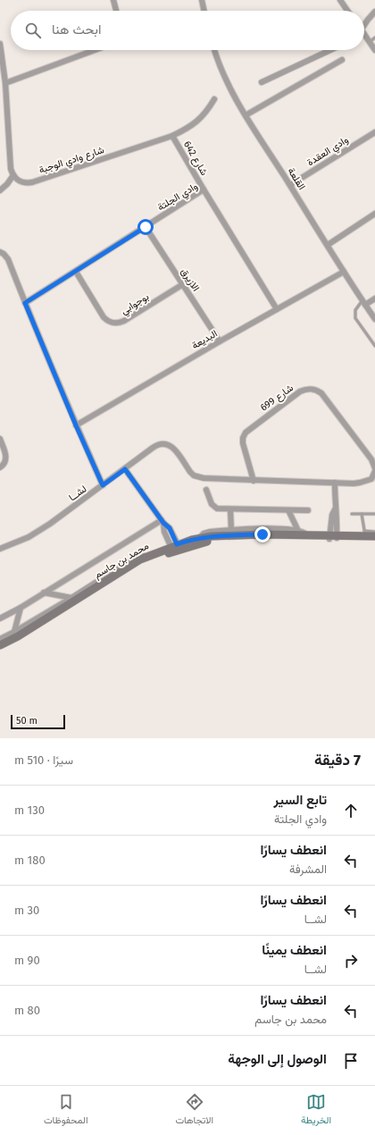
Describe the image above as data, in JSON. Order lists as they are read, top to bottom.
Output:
{
  "streets": {
    "street": [
      "وادي العقدة",
      "شارع 642",
      "شارع وادي الوجبة",
      "القلعة",
      "وادي الجلتة",
      "الازيرق",
      "بوجوابي",
      "البديعة",
      "شارع 699",
      "لشــا",
      "محمد بن جاسم"
    ]
  },
  "crossings": [
    ["وادي العقدة", "القلعة"],
    ["شارع 642", "شارع وادي الوجبة"],
    ["شارع 642", "وادي الجلتة"],
    ["القلعة", "البديعة"],
    ["وادي الجلتة", "الازيرق"],
    ["وادي الجلتة", "بوجوابي"],
    ["وادي الجلتة", "البديعة"],
    ["الازيرق", "بوجوابي"],
    ["الازيرق", "البديعة"]
  ],
  "scale_bar": "50 m",
  "page": {
    "search": "ابحث هنا",
    "scale": "50 m",
    "heading": ["7 دقيقة", "سيرًا · 510 m"],
    "list": [
      ["تابع السير", "وادي الجلتة", "130 m"],
      ["انعطف يسارًا", "المشرفة", "180 m"],
      ["انعطف يسارًا", "لشــا", "30 m"],
      ["انعطف يمينًا", "لشــا", "90 m"],
      ["انعطف يسارًا", "محمد بن جاسم", "80 m"],
      "الوصول إلى الوجهة"
    ],
    "nav": ["الخريطة", "الاتجاهات", "المحفوظات"]
  }
}
